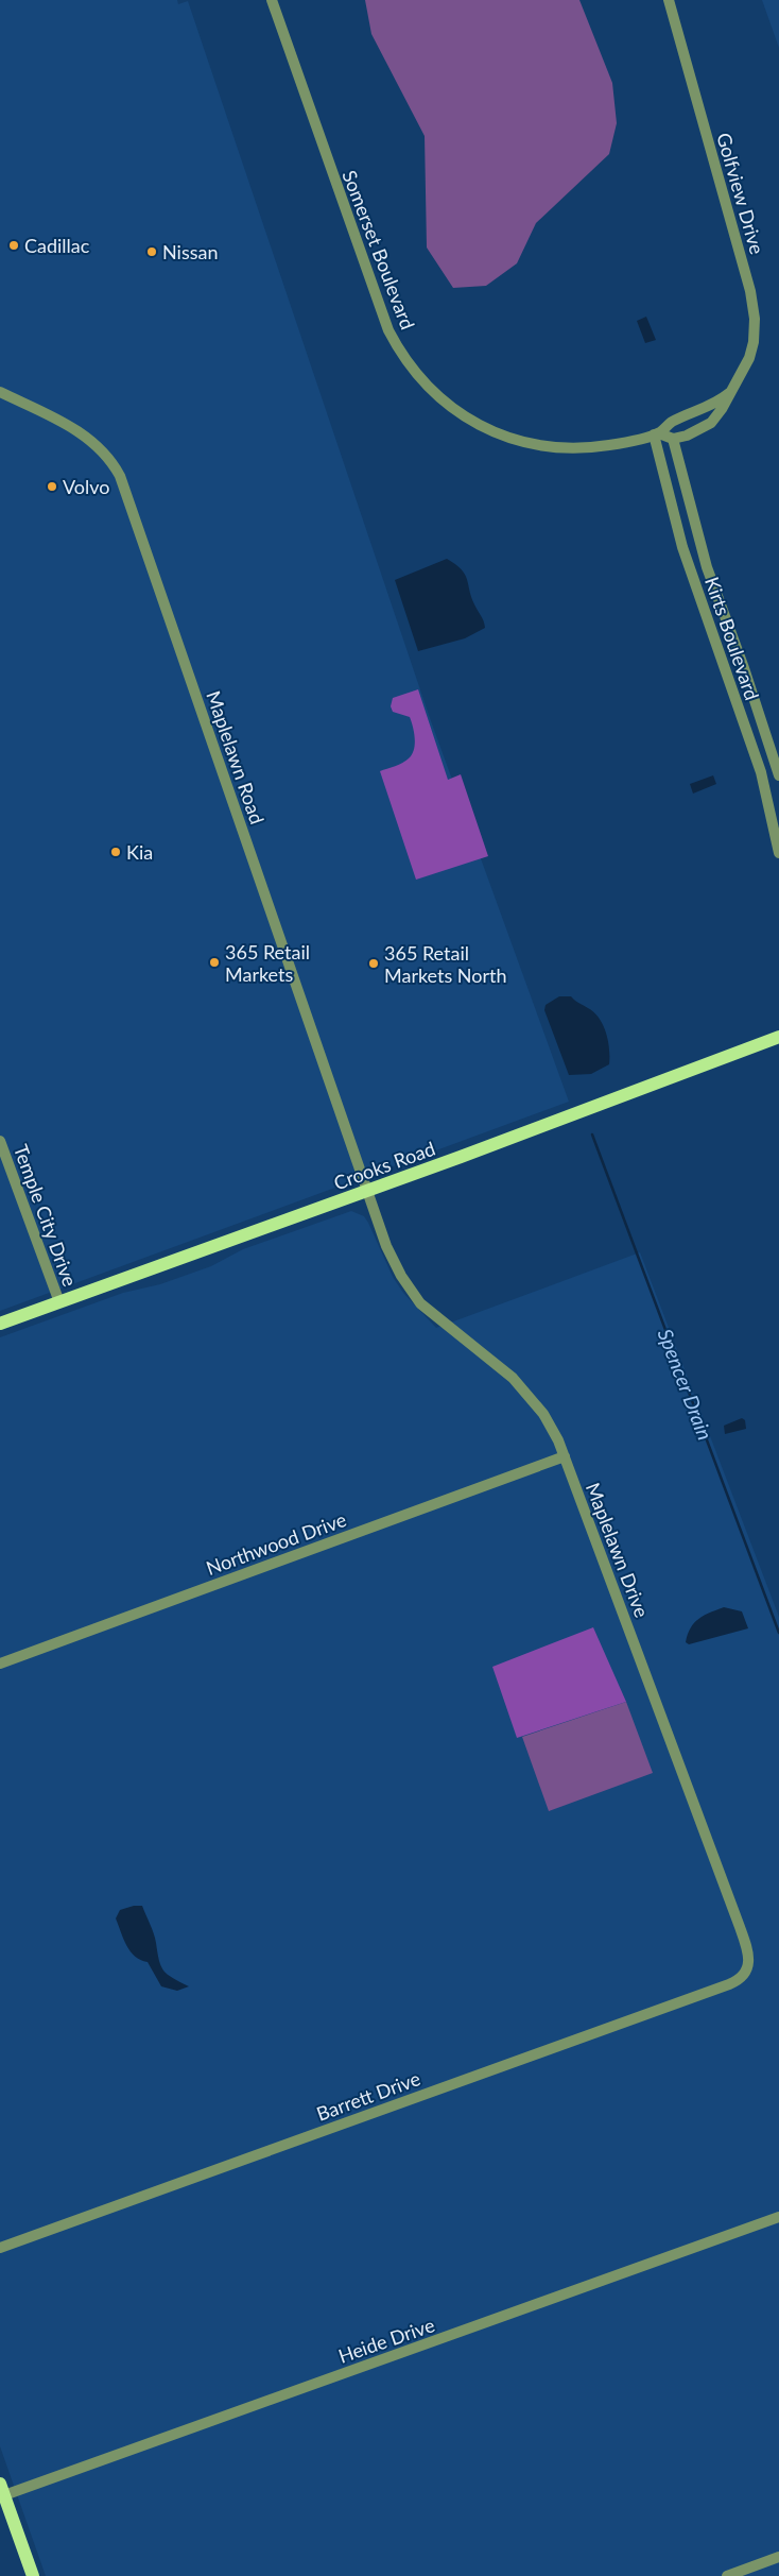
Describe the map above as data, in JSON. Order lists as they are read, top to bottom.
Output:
{
  "streets": {
    "main road": ["Crooks Road"],
    "street": [
      "Golfview Drive",
      "Somerset Boulevard",
      "Kirts Boulevard",
      "Maplelawn Road",
      "Temple City Drive",
      "Northwood Drive",
      "Maplelawn Drive",
      "Barrett Drive",
      "Heide Drive"
    ]
  },
  "crossings": [
    ["Golfview Drive", "Somerset Boulevard"],
    ["Golfview Drive", "Kirts Boulevard"],
    ["Somerset Boulevard", "Kirts Boulevard"],
    ["Maplelawn Road", "Crooks Road"],
    ["Maplelawn Road", "Maplelawn Drive"],
    ["Crooks Road", "Temple City Drive"],
    ["Crooks Road", "Maplelawn Drive"],
    ["Northwood Drive", "Maplelawn Drive"],
    ["Maplelawn Drive", "Barrett Drive"]
  ],
  "water": ["Spencer Drain"],
  "places": [
    "Cadillac",
    "Nissan",
    "Volvo",
    "Kia",
    "365 Retail Markets",
    "365 Retail Markets North"
  ]
}
